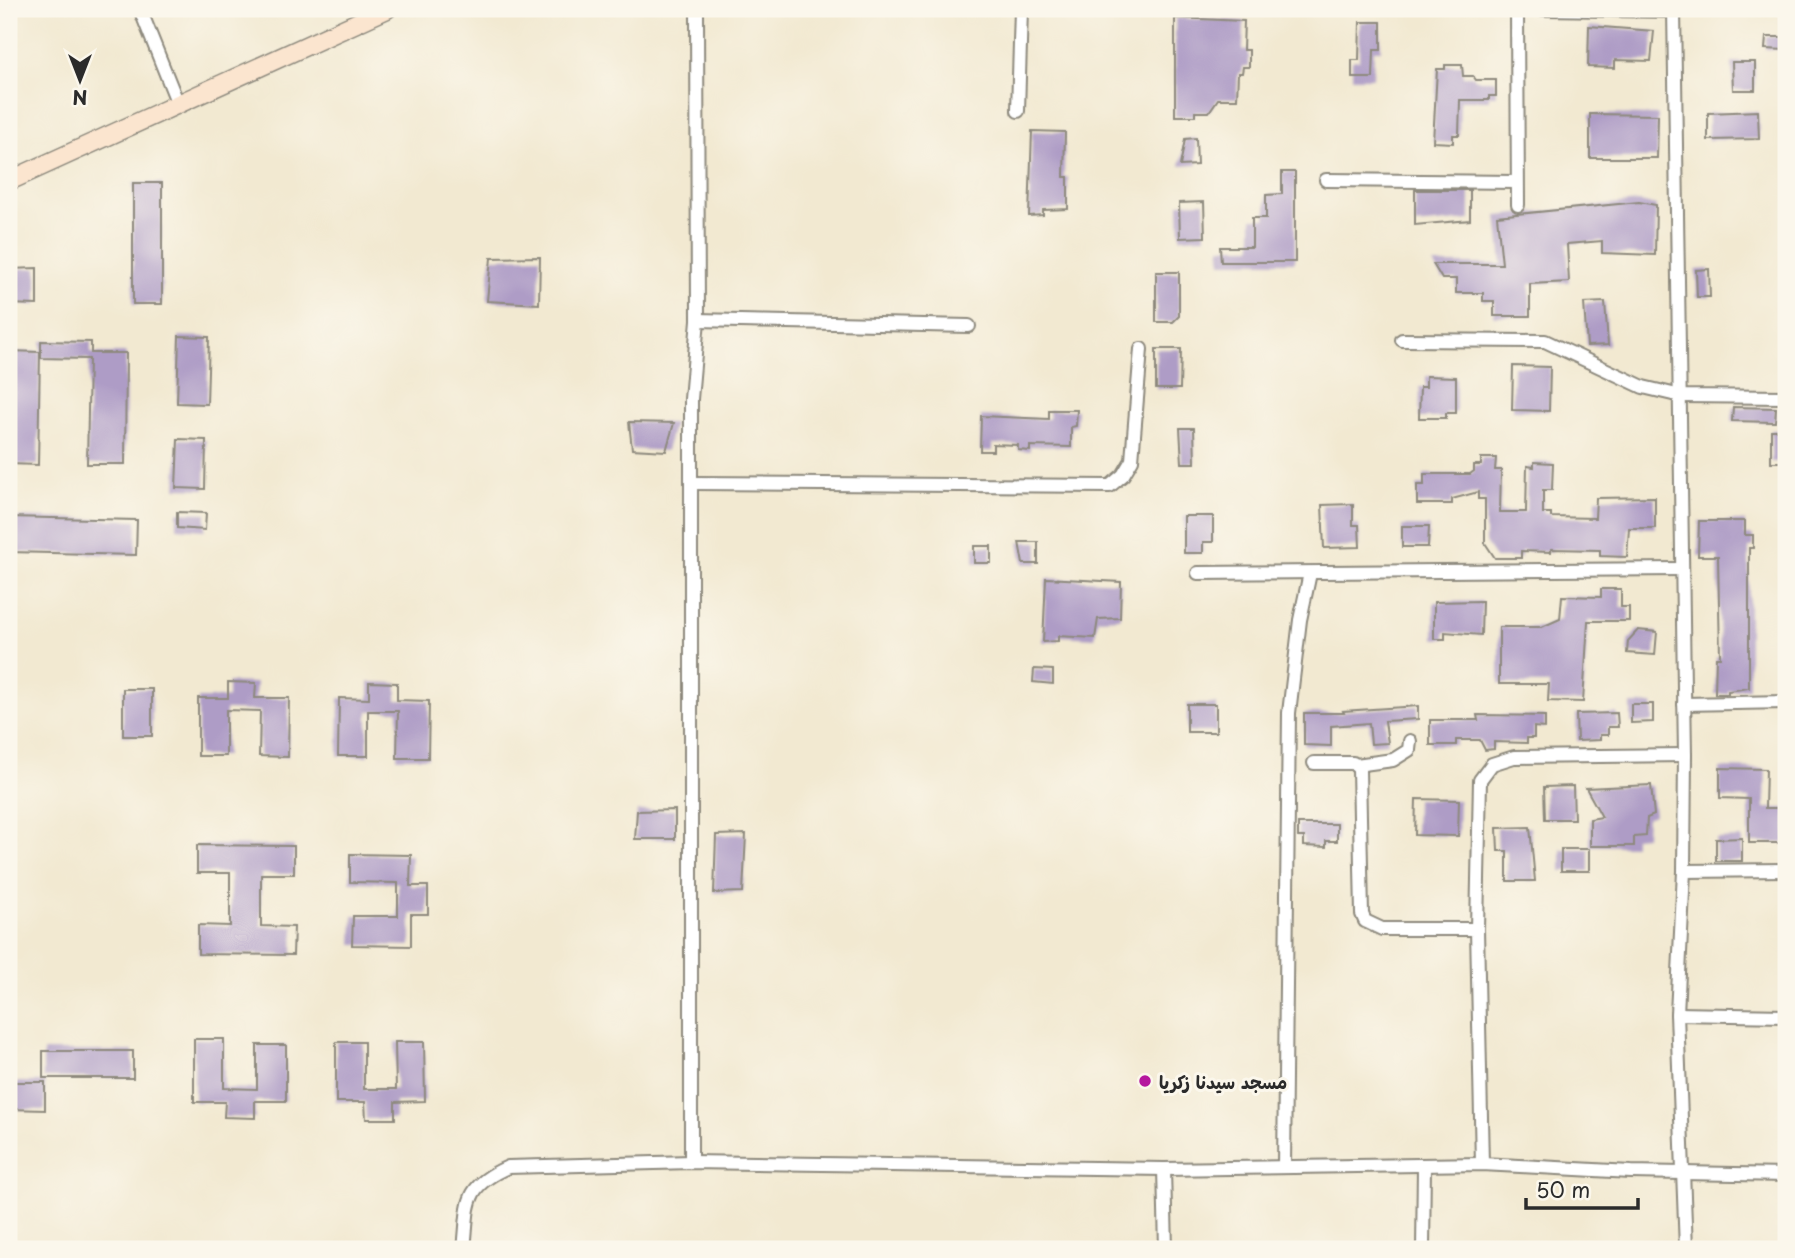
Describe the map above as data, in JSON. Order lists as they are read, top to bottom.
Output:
{
  "places": ["مسجد سيدنا زكريا"],
  "scale_bar": "50 m",
  "north": "bottom"
}
